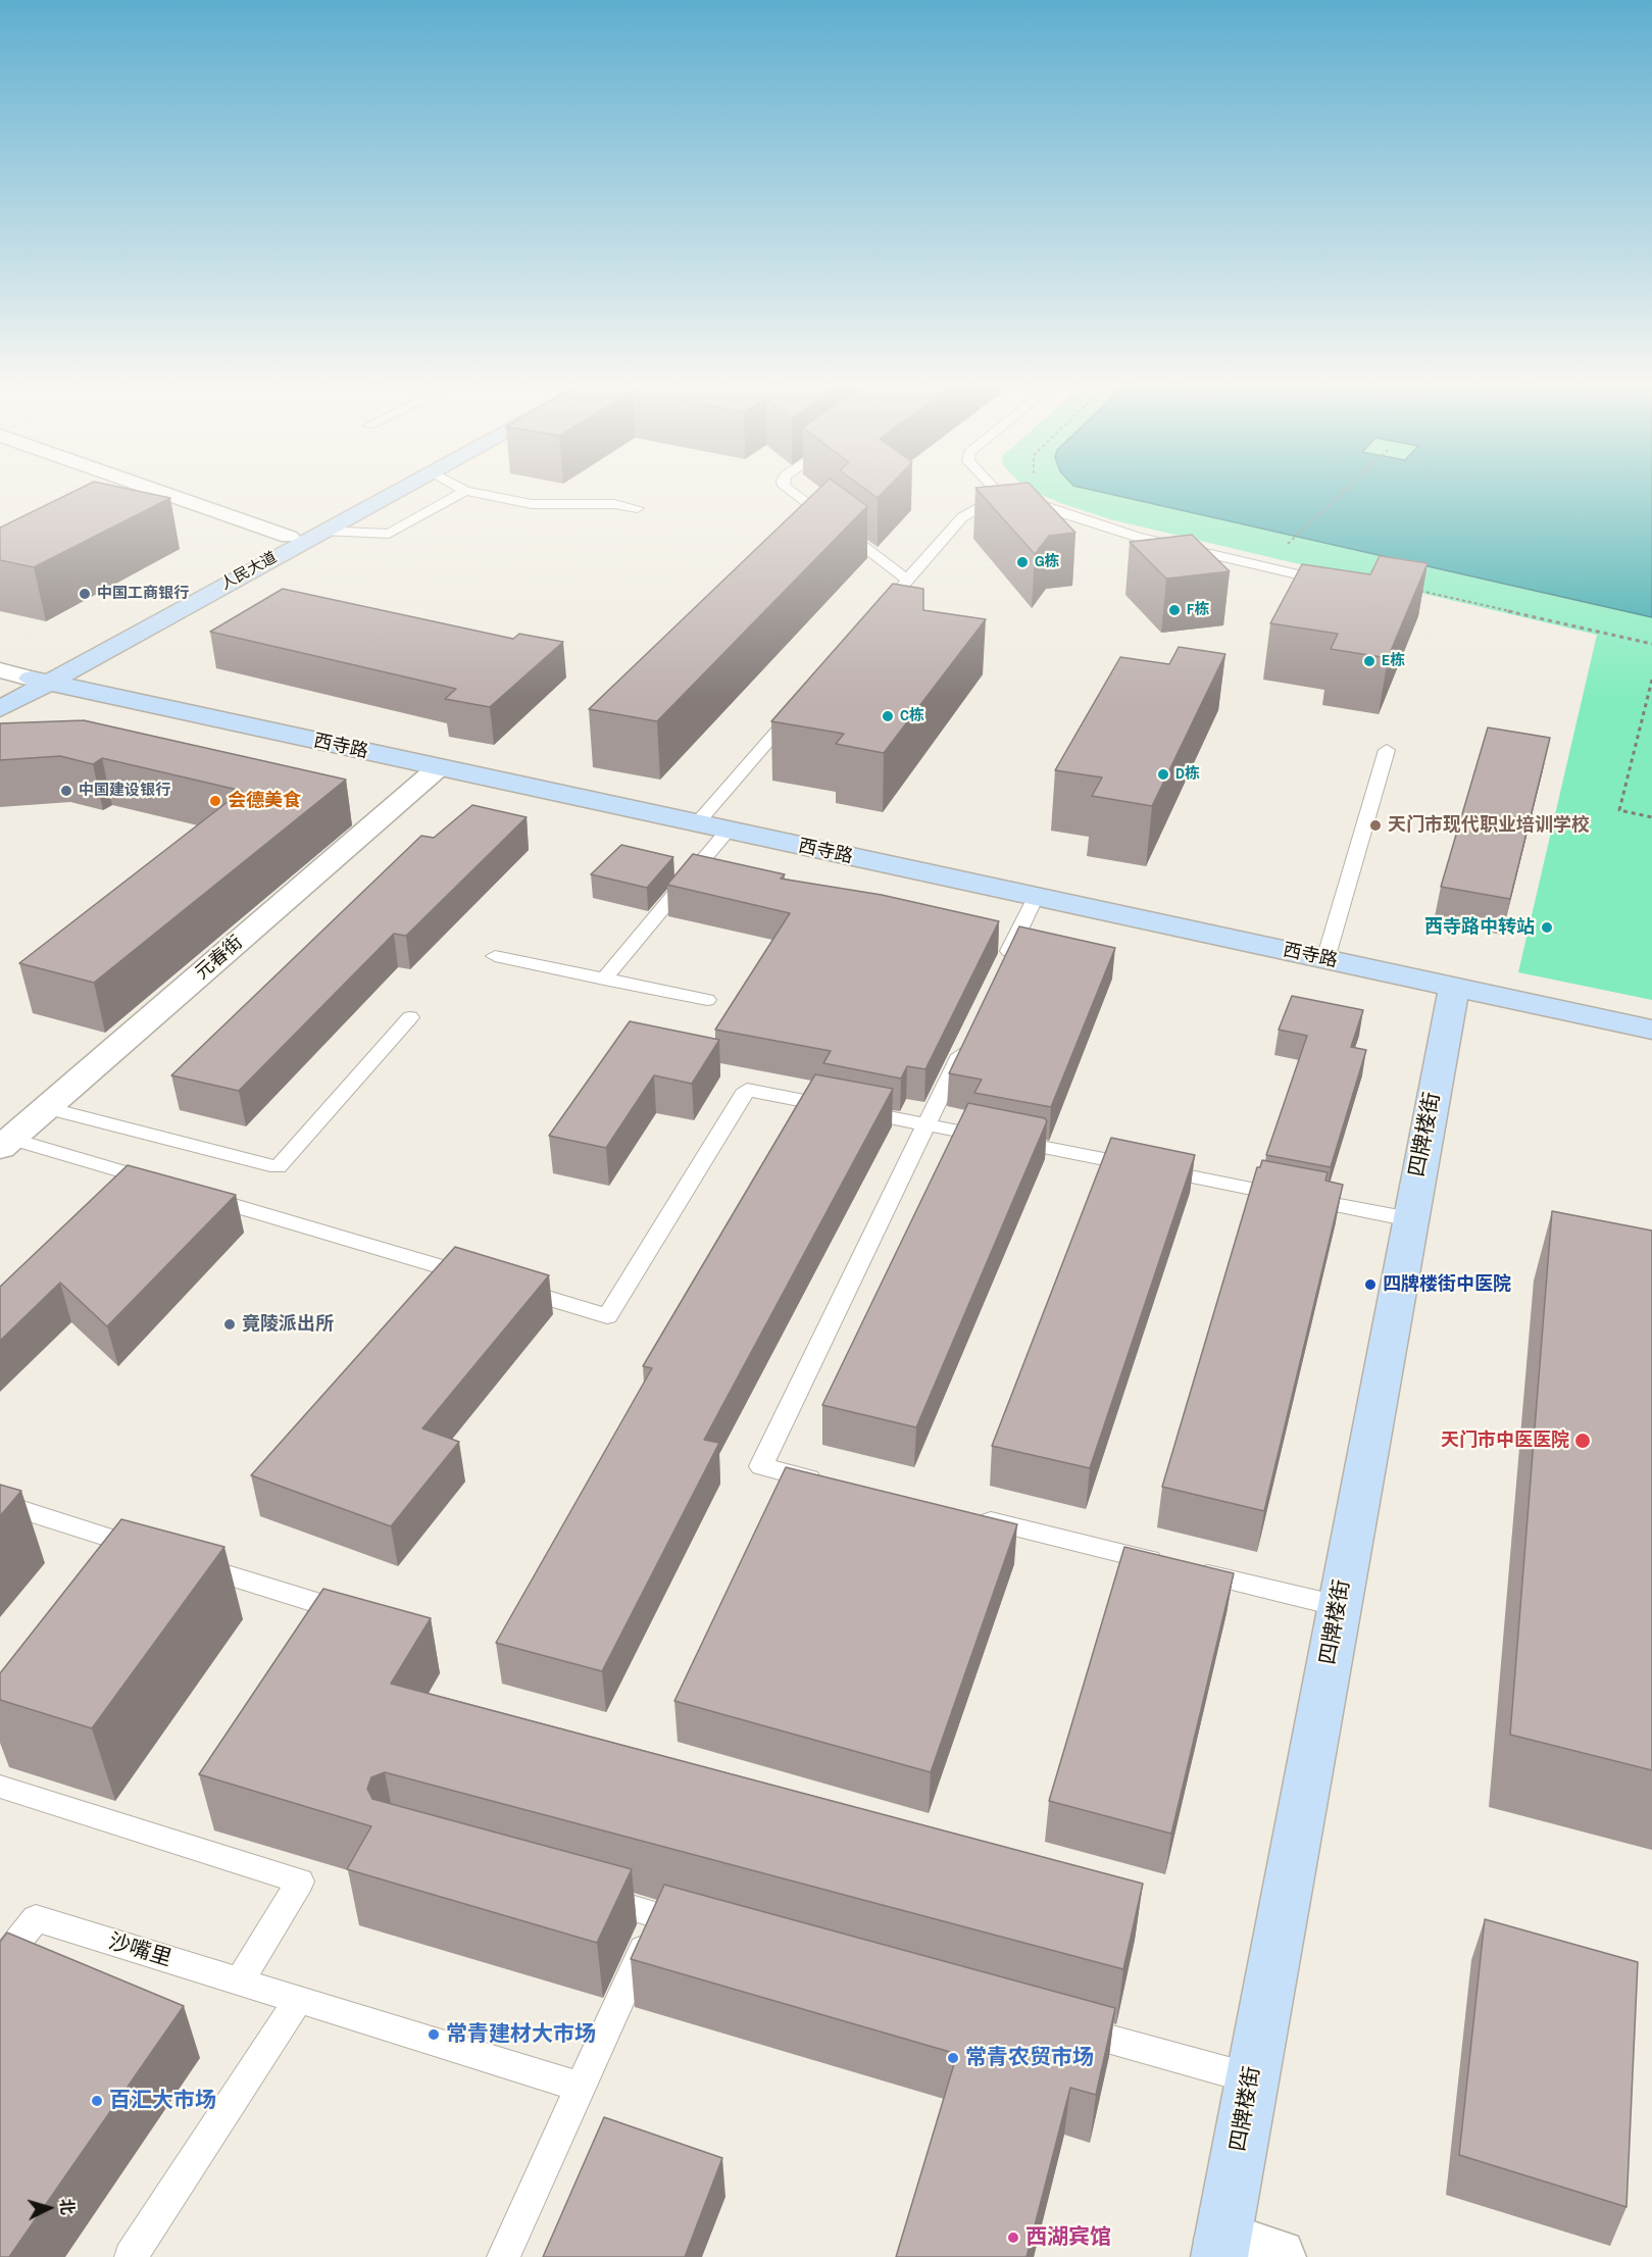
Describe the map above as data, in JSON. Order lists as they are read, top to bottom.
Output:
{
  "streets": {
    "street": [
      "人民大道",
      "西寺路",
      "元春街",
      "四牌楼街"
    ],
    "lane": ["沙嘴里"]
  },
  "crossings": [
    ["人民大道", "西寺路"],
    ["西寺路", "元春街"],
    ["西寺路", "四牌楼街"]
  ],
  "places": [
    "G栋",
    "中国工商银行",
    "F栋",
    "E栋",
    "C栋",
    "D栋",
    "中国建设银行",
    "会德美食",
    "天门市现代职业培训学校",
    "西寺路中转站",
    "四牌楼街中医院",
    "竟陵派出所",
    "天门市中医医院",
    "常青建材大市场",
    "常青农贸市场",
    "百汇大市场",
    "西湖宾馆"
  ],
  "north": "right"
}
